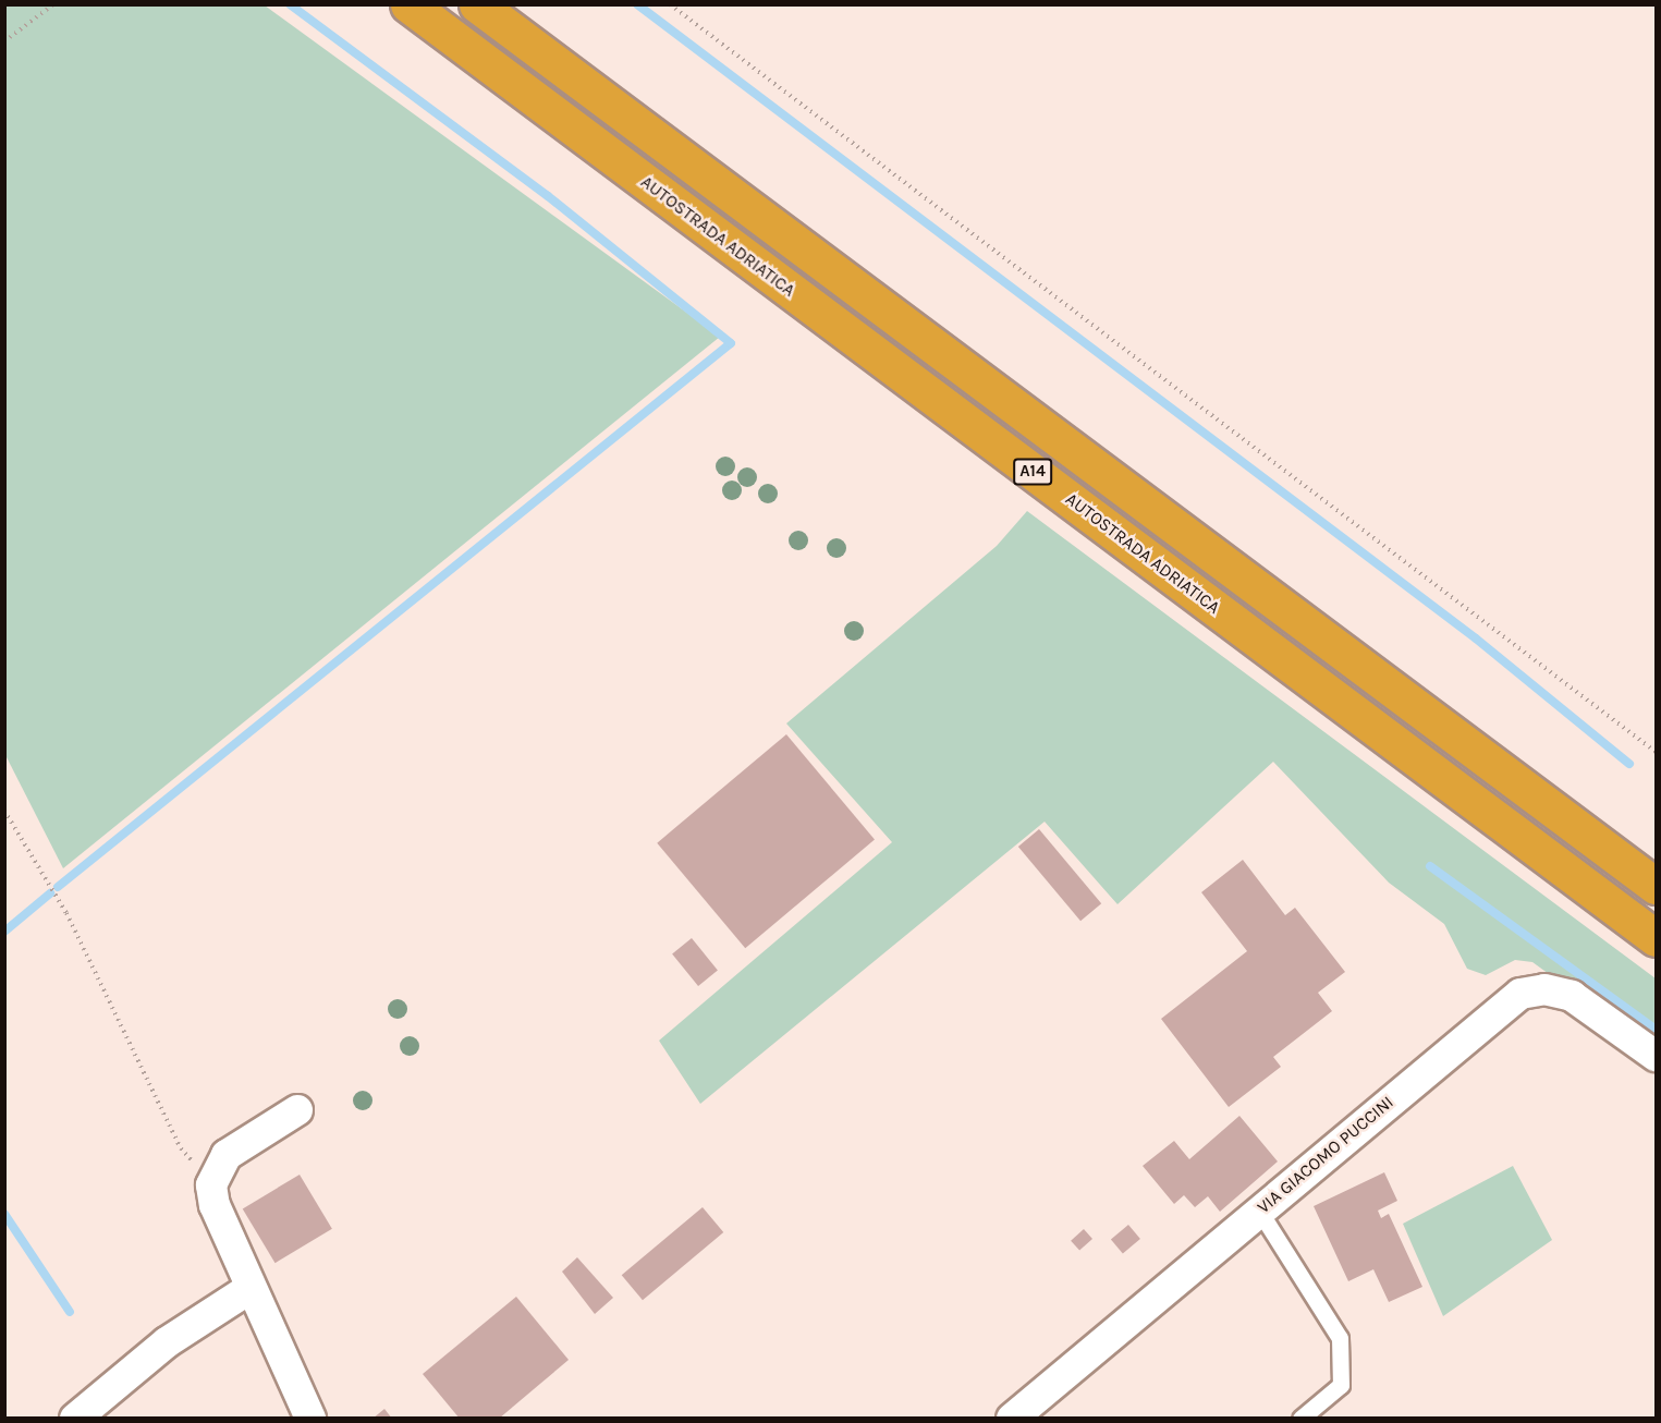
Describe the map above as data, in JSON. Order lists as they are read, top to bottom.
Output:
{
  "streets": {
    "highway": ["AUTOSTRADA ADRIATICA", "A14"],
    "street": ["VIA GIACOMO PUCCINI"]
  }
}
